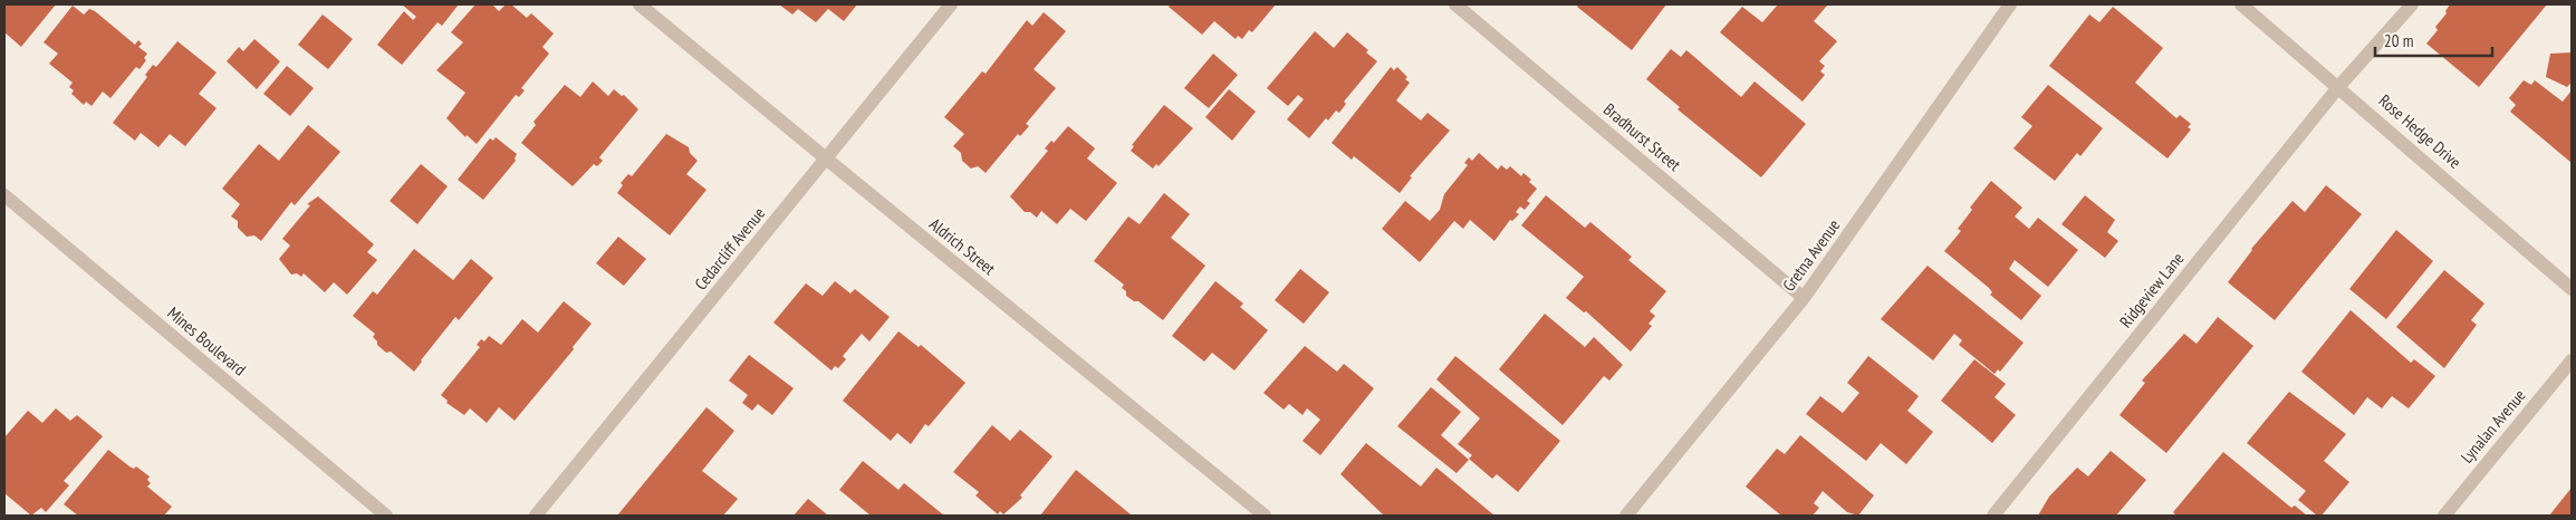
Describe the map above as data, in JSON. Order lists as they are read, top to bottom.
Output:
{
  "streets": {
    "street": [
      "Rose Hedge Drive",
      "Bradhurst Street",
      "Aldrich Street",
      "Cedarcliff Avenue",
      "Gretna Avenue",
      "Ridgeview Lane",
      "Mines Boulevard",
      "Lynalan Avenue"
    ]
  },
  "crossings": [
    ["Rose Hedge Drive", "Ridgeview Lane"],
    ["Bradhurst Street", "Gretna Avenue"],
    ["Aldrich Street", "Cedarcliff Avenue"]
  ],
  "scale_bar": "20 m"
}
